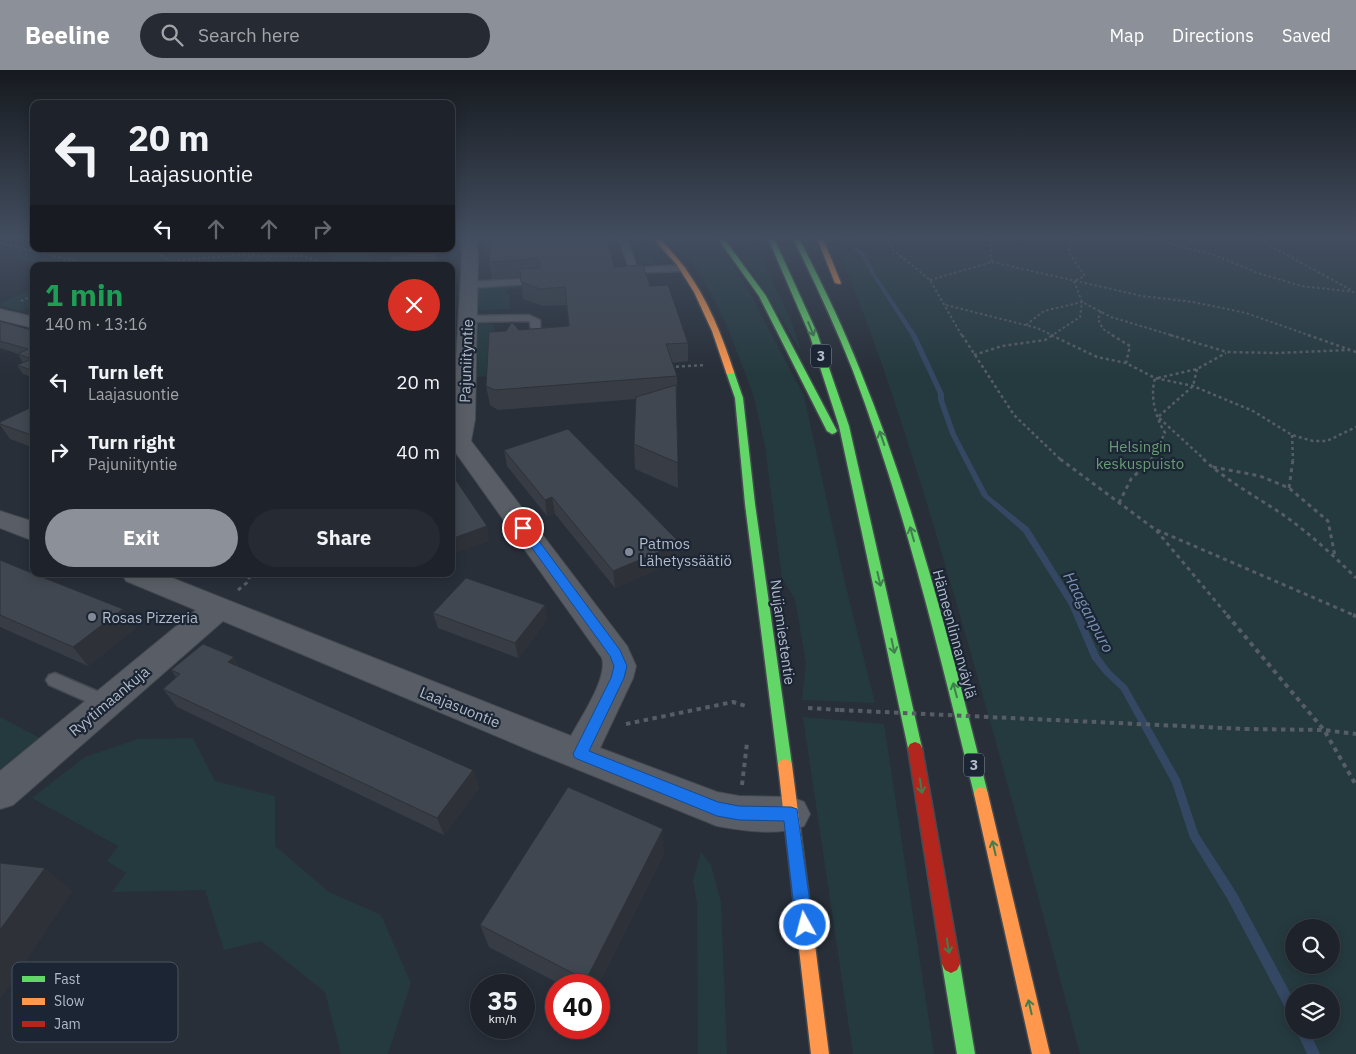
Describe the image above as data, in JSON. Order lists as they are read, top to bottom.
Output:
{
  "streets": {
    "main road": ["3", "Nuijamiestentie", "Hämeenlinnanväylä"],
    "street": ["Pajuniityntie", "Ryytimaankuja", "Laajasuontie"]
  },
  "crossings": [
    ["Pajuniityntie", "Laajasuontie"],
    ["Nuijamiestentie", "Laajasuontie"],
    ["Ryytimaankuja", "Laajasuontie"]
  ],
  "water": ["Haaganpuro"],
  "parks": ["Helsingin keskuspuisto"],
  "places": ["Patmos Lähetyssäätiö", "Rosas Pizzeria"],
  "legend": ["Fast", "Slow", "Jam"],
  "page": {
    "header": "Beeline",
    "search": "Search here",
    "nav": ["Map", "Directions", "Saved"],
    "turn": ["20 m", "Laajasuontie"],
    "heading": ["1 min", "140 m · 13:16"],
    "list": [
      {
        "name": "Turn left",
        "note": "Laajasuontie",
        "value": "20 m"
      },
      {
        "name": "Turn right",
        "note": "Pajuniityntie",
        "value": "40 m"
      }
    ],
    "buttons": ["Exit", "Share"],
    "speed": "35 km/h",
    "limit": "40"
  }
}
